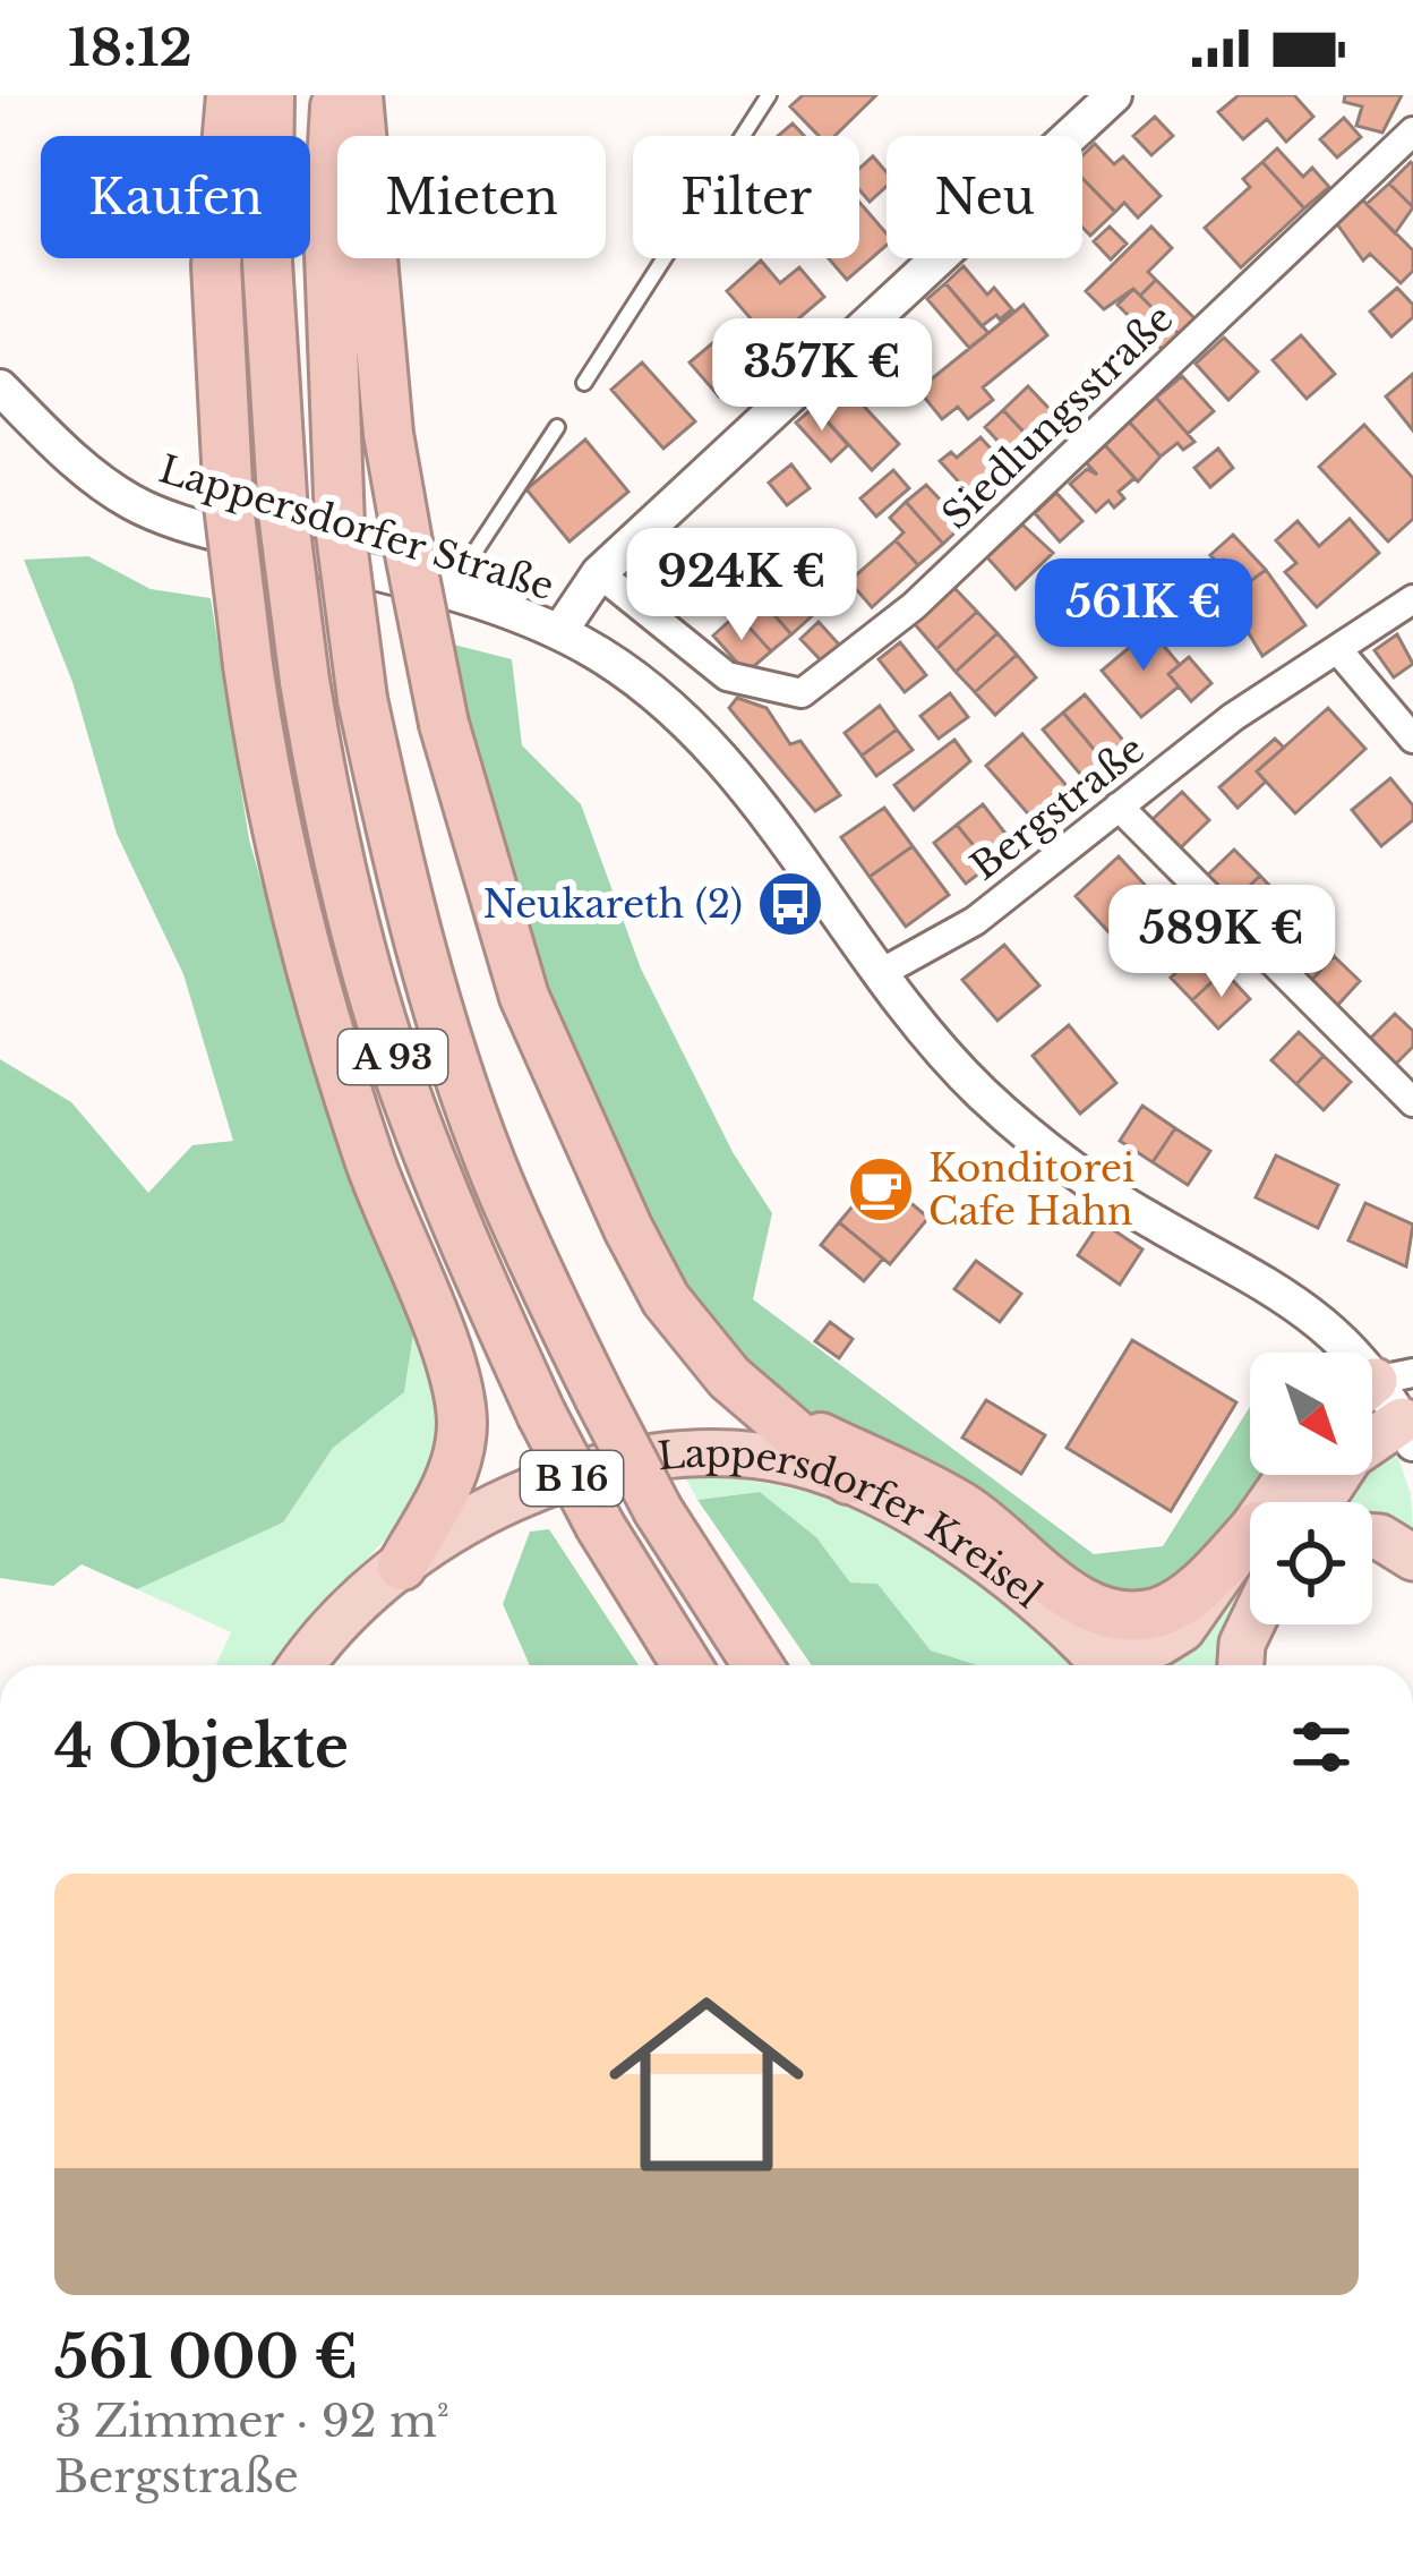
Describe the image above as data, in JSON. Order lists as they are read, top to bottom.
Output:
{
  "streets": {
    "highway": ["A 93", "B 16", "Lappersdorfer Kreisel"],
    "street": ["Siedlungsstraße", "Lappersdorfer Straße", "Bergstraße"]
  },
  "crossings": [
    ["Lappersdorfer Straße", "Bergstraße"]
  ],
  "places": {
    "bus stop": ["Neukareth (2)"],
    "cafe": ["Konditorei Cafe Hahn"]
  },
  "north": "bottom right",
  "page": {
    "status": "18:12",
    "chip": [
      "Kaufen",
      "Mieten",
      "Filter",
      "Neu"
    ],
    "price": [
      "357K €",
      "924K €",
      "561K €",
      "589K €"
    ],
    "heading": "4 Objekte",
    "list": [
      {
        "name": "561 000 €",
        "note": "3 Zimmer · 92 m² · Bergstraße"
      }
    ]
  }
}
